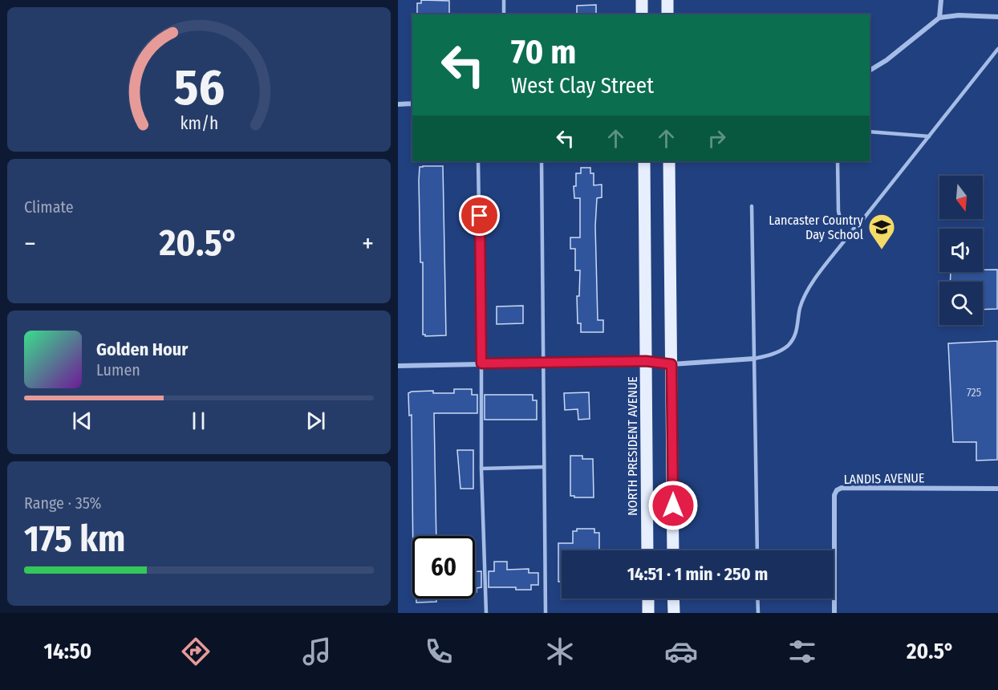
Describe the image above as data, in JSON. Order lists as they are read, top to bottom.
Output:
{
  "streets": {
    "main road": ["NORTH PRESIDENT AVENUE"],
    "street": ["LANDIS AVENUE"]
  },
  "places": {
    "school or university": ["Lancaster Country Day School"]
  },
  "house_numbers": ["725"],
  "north": "bottom",
  "page": {
    "turn": ["70 m", "West Clay Street"],
    "tile": [
      "Climate",
      ["Range · 35%", "175 km"]
    ],
    "heat": ["−", "20.5°", "+"],
    "song": ["Golden Hour", "Lumen"],
    "limit": "60",
    "trip": "14:51 · 1 min · 250 m",
    "tabs": ["14:50", "20.5°"],
    "gauge": ["56", "km/h"]
  }
}
